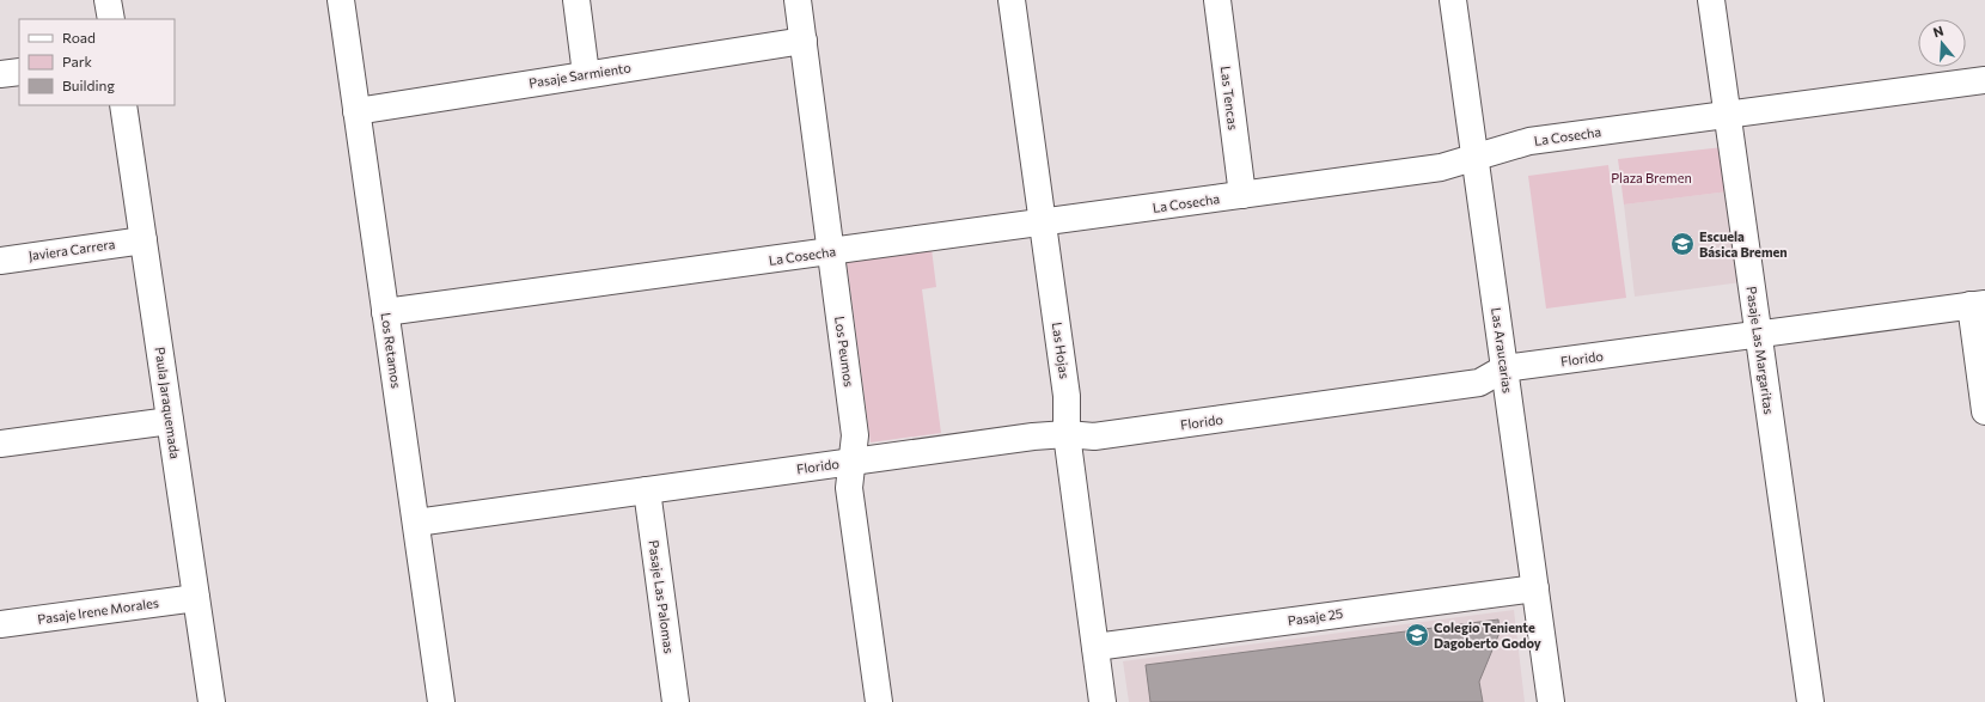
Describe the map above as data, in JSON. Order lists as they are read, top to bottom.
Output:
{
  "streets": {
    "street": [
      "Pasaje Sarmiento",
      "Las Tencas",
      "La Cosecha",
      "Javiera Carrera",
      "Los Retamos",
      "Las Hojas",
      "Las Araucarias",
      "Pasaje Las Margaritas",
      "Los Peumos",
      "Florido",
      "Paula Jaraquemada",
      "Pasaje Las Palomas",
      "Pasaje Irene Morales",
      "Pasaje 25"
    ]
  },
  "crossings": [
    ["Pasaje Sarmiento", "Los Retamos"],
    ["Pasaje Sarmiento", "Los Peumos"],
    ["Las Tencas", "La Cosecha"],
    ["La Cosecha", "Los Retamos"],
    ["La Cosecha", "Las Hojas"],
    ["La Cosecha", "Las Araucarias"],
    ["La Cosecha", "Pasaje Las Margaritas"],
    ["La Cosecha", "Los Peumos"],
    ["Javiera Carrera", "Paula Jaraquemada"],
    ["Los Retamos", "Florido"],
    ["Las Hojas", "Florido"],
    ["Las Hojas", "Pasaje 25"],
    ["Las Araucarias", "Florido"],
    ["Las Araucarias", "Pasaje 25"],
    ["Pasaje Las Margaritas", "Florido"],
    ["Los Peumos", "Florido"],
    ["Florido", "Pasaje Las Palomas"],
    ["Paula Jaraquemada", "Pasaje Irene Morales"]
  ],
  "parks": ["Plaza Bremen"],
  "places": {
    "school or university": ["Escuela Básica Bremen", "Colegio Teniente Dagoberto Godoy"]
  },
  "legend": ["Road", "Park", "Building"],
  "north": "top"
}
